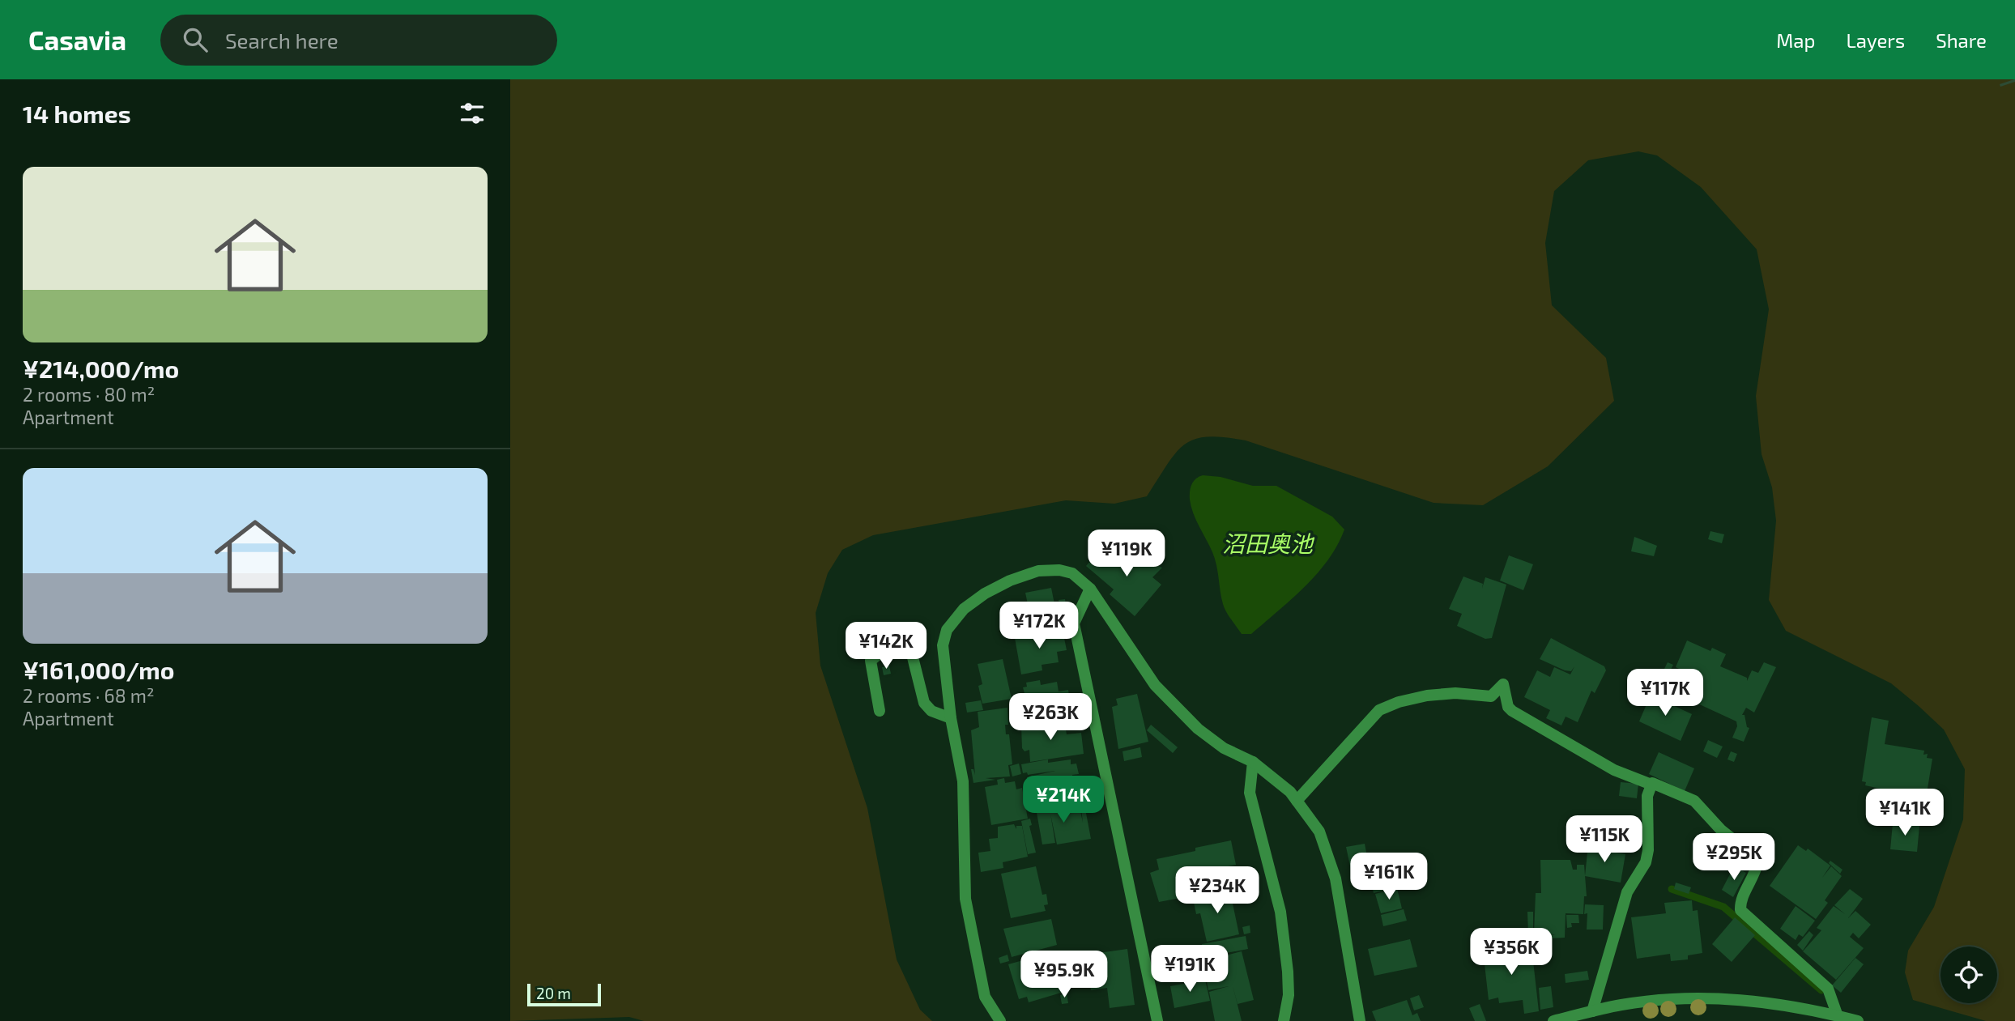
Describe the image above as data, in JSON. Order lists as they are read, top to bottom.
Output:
{
  "water": ["沼田奥池"],
  "scale_bar": "20 m",
  "page": {
    "header": "Casavia",
    "search": "Search here",
    "nav": ["Map", "Layers", "Share"],
    "heading": "14 homes",
    "list": [
      {
        "name": "¥214,000/mo",
        "note": "2 rooms · 80 m² · Apartment"
      },
      {
        "name": "¥161,000/mo",
        "note": "2 rooms · 68 m² · Apartment"
      }
    ],
    "price": [
      "¥119K",
      "¥172K",
      "¥142K",
      "¥117K",
      "¥263K",
      "¥214K",
      "¥141K",
      "¥115K",
      "¥295K",
      "¥161K",
      "¥234K",
      "¥356K",
      "¥191K",
      "¥95.9K"
    ],
    "scale": "20 m"
  }
}
